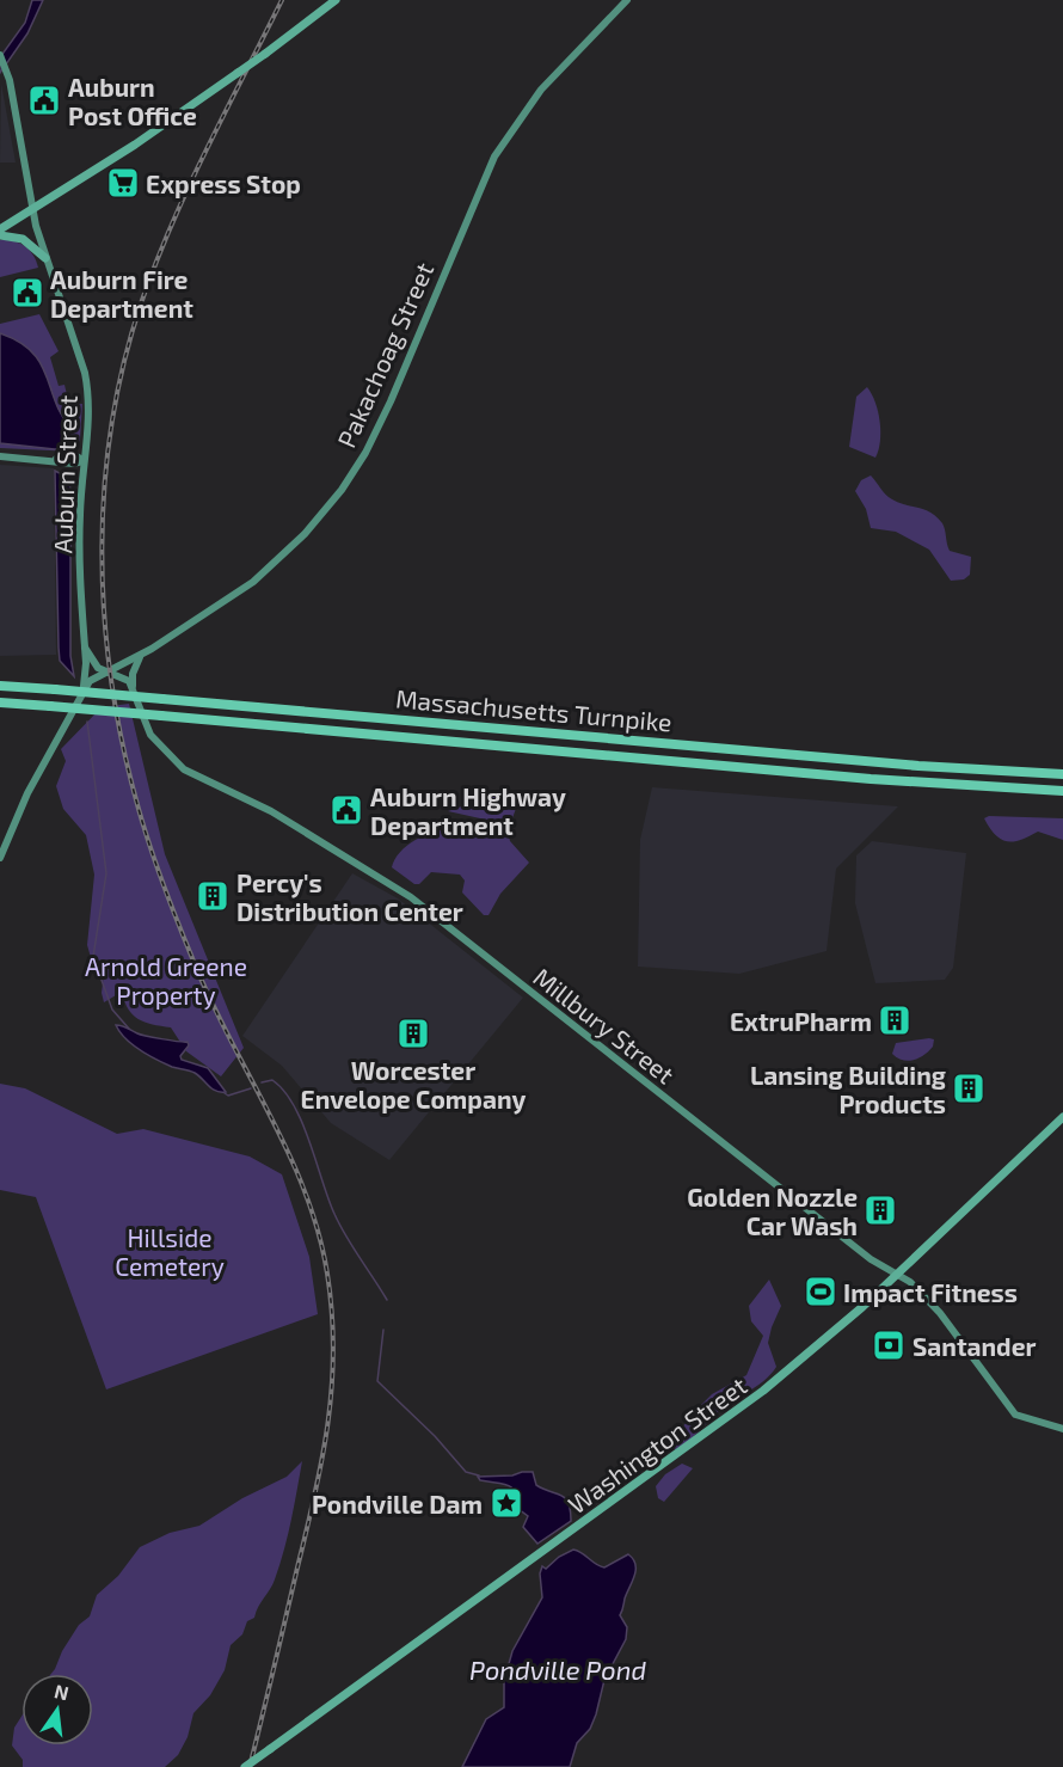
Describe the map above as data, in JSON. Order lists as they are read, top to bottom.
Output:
{
  "streets": {
    "highway": ["Massachusetts Turnpike"],
    "main road": ["Washington Street"],
    "street": ["Pakachoag Street", "Auburn Street", "Millbury Street"]
  },
  "crossings": [
    ["Pakachoag Street", "Auburn Street"],
    ["Millbury Street", "Washington Street"]
  ],
  "water": ["Pondville Pond"],
  "parks": ["Arnold Greene Property", "Hillside Cemetery"],
  "places": {
    "public building": ["Auburn Post Office", "Auburn Fire Department", "Auburn Highway Department"],
    "supermarket": ["Express Stop"],
    "building": [
      "Percy's Distribution Center",
      "ExtruPharm",
      "Worcester Envelope Company",
      "Lansing Building Products",
      "Golden Nozzle Car Wash"
    ],
    "sports": ["Impact Fitness"],
    "bank": ["Santander"],
    "place": ["Pondville Dam"]
  },
  "north": "top"
}
